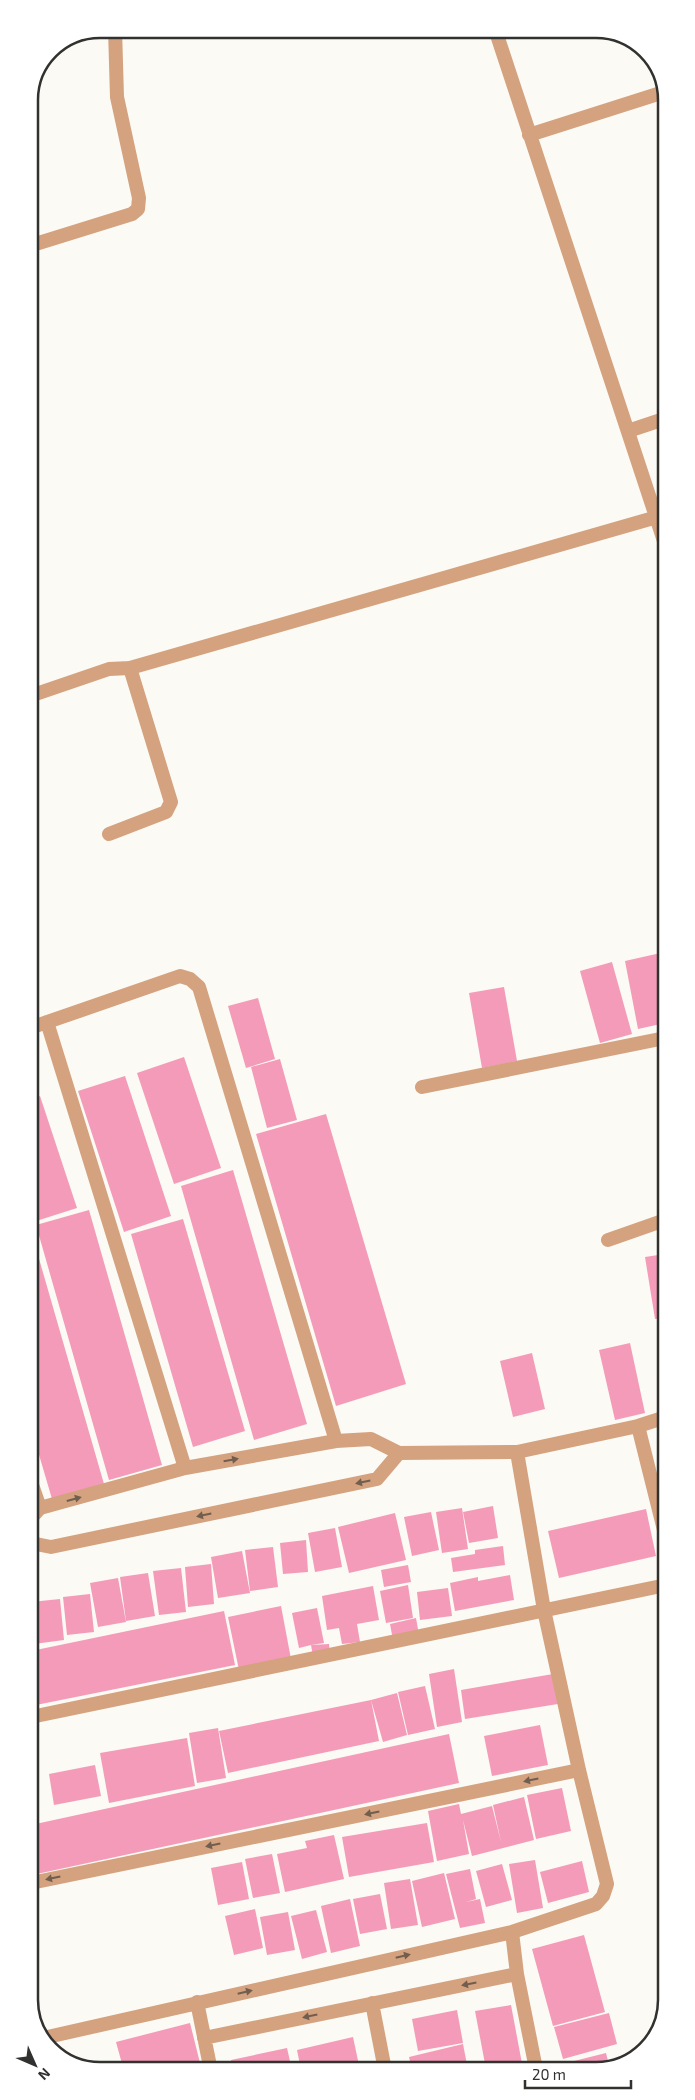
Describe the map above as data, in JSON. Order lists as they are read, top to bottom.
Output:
{
  "scale_bar": "20 m",
  "north": "bottom right"
}
